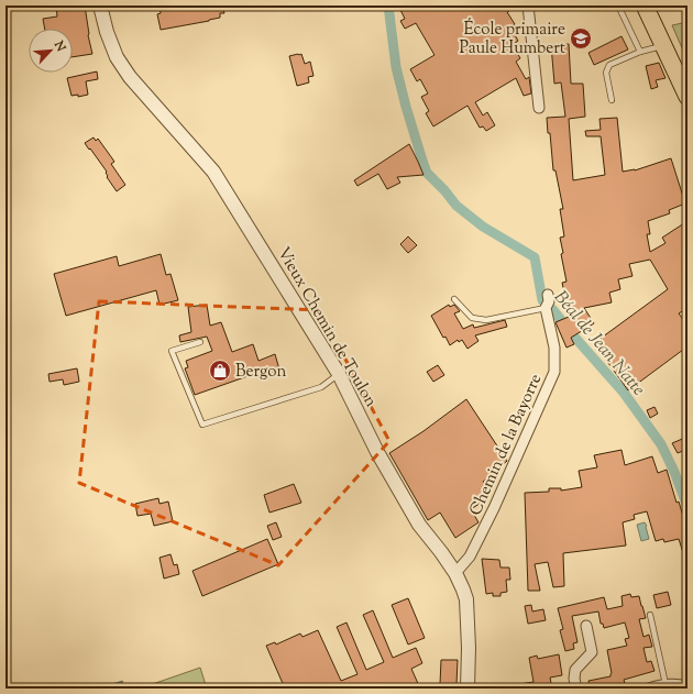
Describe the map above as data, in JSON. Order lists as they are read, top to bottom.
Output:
{
  "streets": {
    "street": ["Vieux Chemin de Toulon", "Chemin de la Bayorre"]
  },
  "crossings": [
    ["Vieux Chemin de Toulon", "Chemin de la Bayorre"]
  ],
  "water": ["Béal de Jean Natte"],
  "places": {
    "school or university": ["École primaire Paule Humbert"],
    "shop": ["Bergon"]
  },
  "north": "top right"
}
